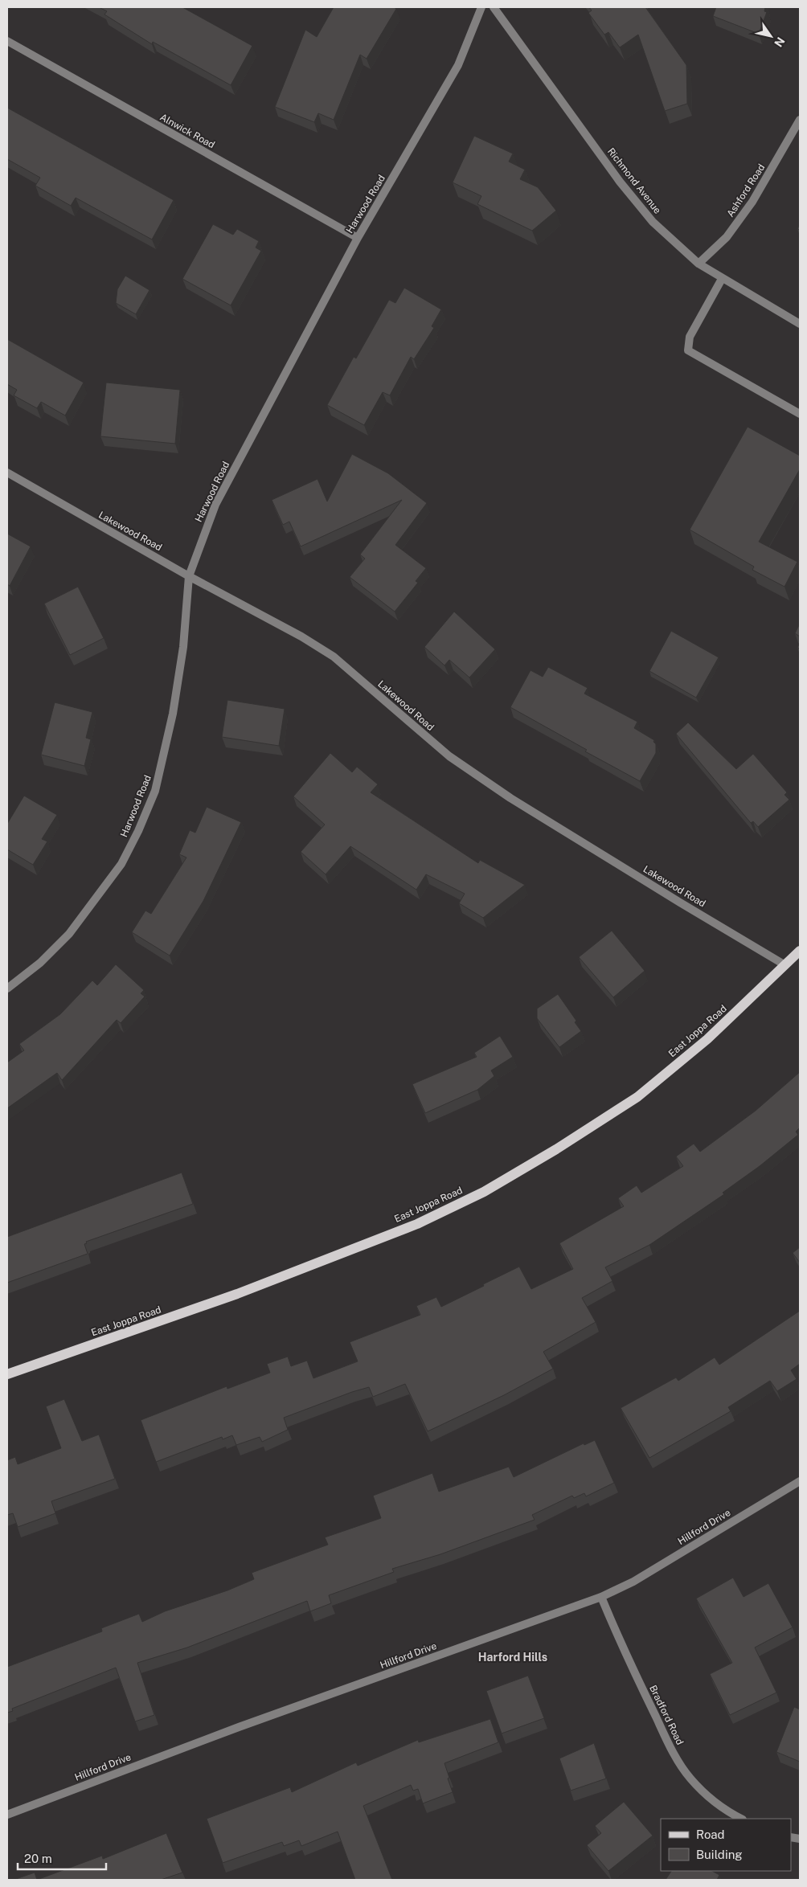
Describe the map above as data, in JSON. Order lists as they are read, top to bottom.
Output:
{
  "streets": {
    "main road": ["East Joppa Road"],
    "street": [
      "Alnwick Road",
      "Richmond Avenue",
      "Ashford Road",
      "Harwood Road",
      "Lakewood Road",
      "Hillford Drive",
      "Bradford Road"
    ]
  },
  "crossings": [
    ["Alnwick Road", "Harwood Road"],
    ["Richmond Avenue", "Ashford Road"],
    ["Harwood Road", "Lakewood Road"],
    ["Lakewood Road", "East Joppa Road"],
    ["Hillford Drive", "Bradford Road"]
  ],
  "districts": ["Harford Hills"],
  "legend": ["Road", "Building"],
  "scale_bar": "20 m",
  "north": "bottom right"
}
